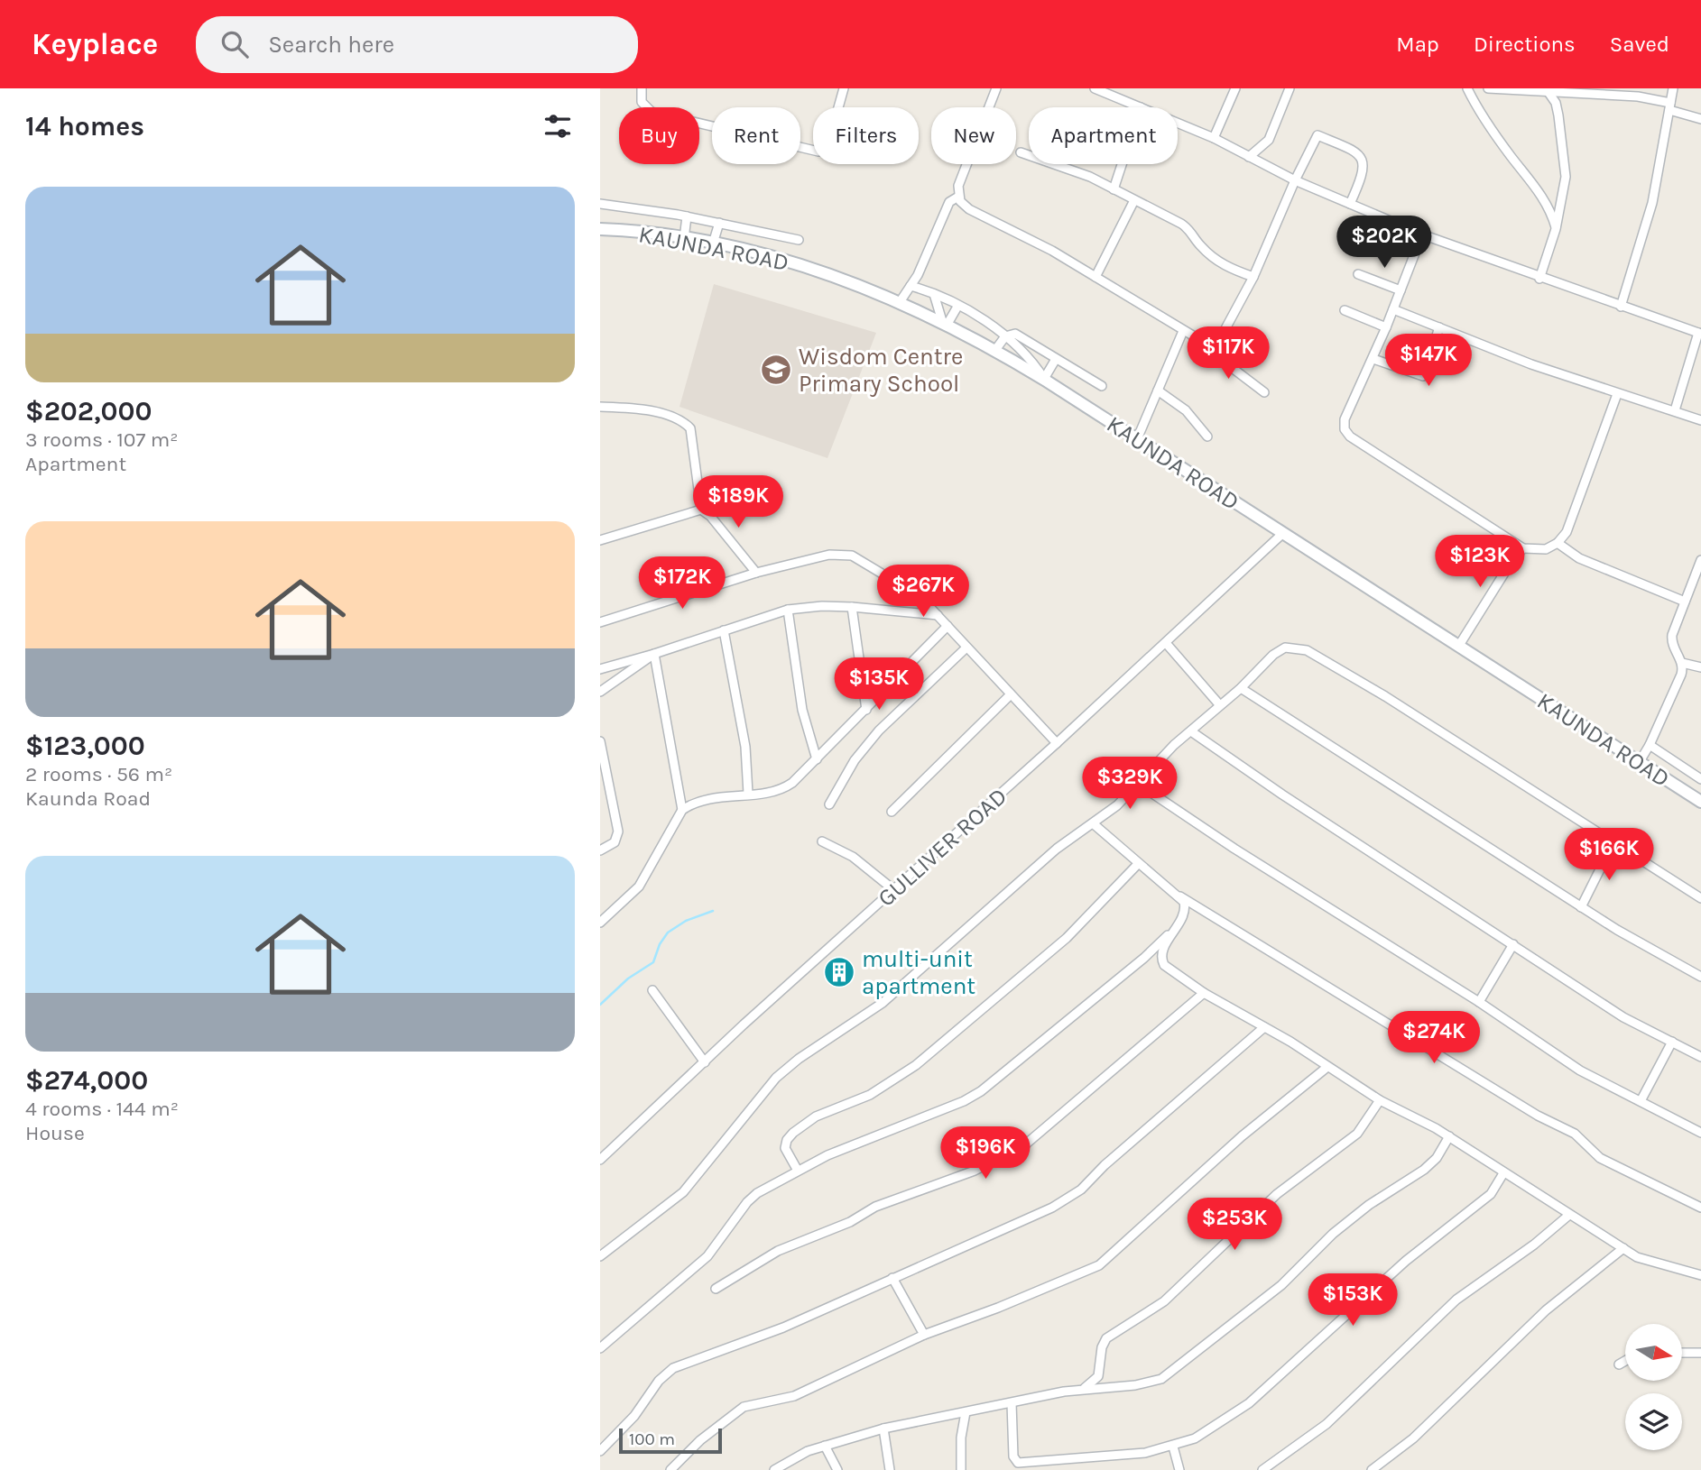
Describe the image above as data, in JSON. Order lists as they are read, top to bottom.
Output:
{
  "streets": {
    "main road": ["KAUNDA ROAD"],
    "street": ["GULLIVER ROAD"]
  },
  "crossings": [
    ["KAUNDA ROAD", "GULLIVER ROAD"]
  ],
  "places": {
    "school or university": ["Wisdom Centre Primary School"],
    "building": ["multi-unit apartment"]
  },
  "scale_bar": "100 m",
  "north": "right",
  "page": {
    "header": "Keyplace",
    "search": "Search here",
    "nav": ["Map", "Directions", "Saved"],
    "heading": "14 homes",
    "chip": [
      "Buy",
      "Rent",
      "Filters",
      "New",
      "Apartment"
    ],
    "list": [
      {
        "name": "$202,000",
        "note": "3 rooms · 107 m² · Apartment"
      },
      {
        "name": "$123,000",
        "note": "2 rooms · 56 m² · Kaunda Road"
      },
      {
        "name": "$274,000",
        "note": "4 rooms · 144 m² · House"
      }
    ],
    "price": [
      "$202K",
      "$117K",
      "$147K",
      "$189K",
      "$123K",
      "$172K",
      "$267K",
      "$135K",
      "$329K",
      "$166K",
      "$274K",
      "$196K",
      "$253K",
      "$153K"
    ],
    "scale": "100 m"
  }
}
